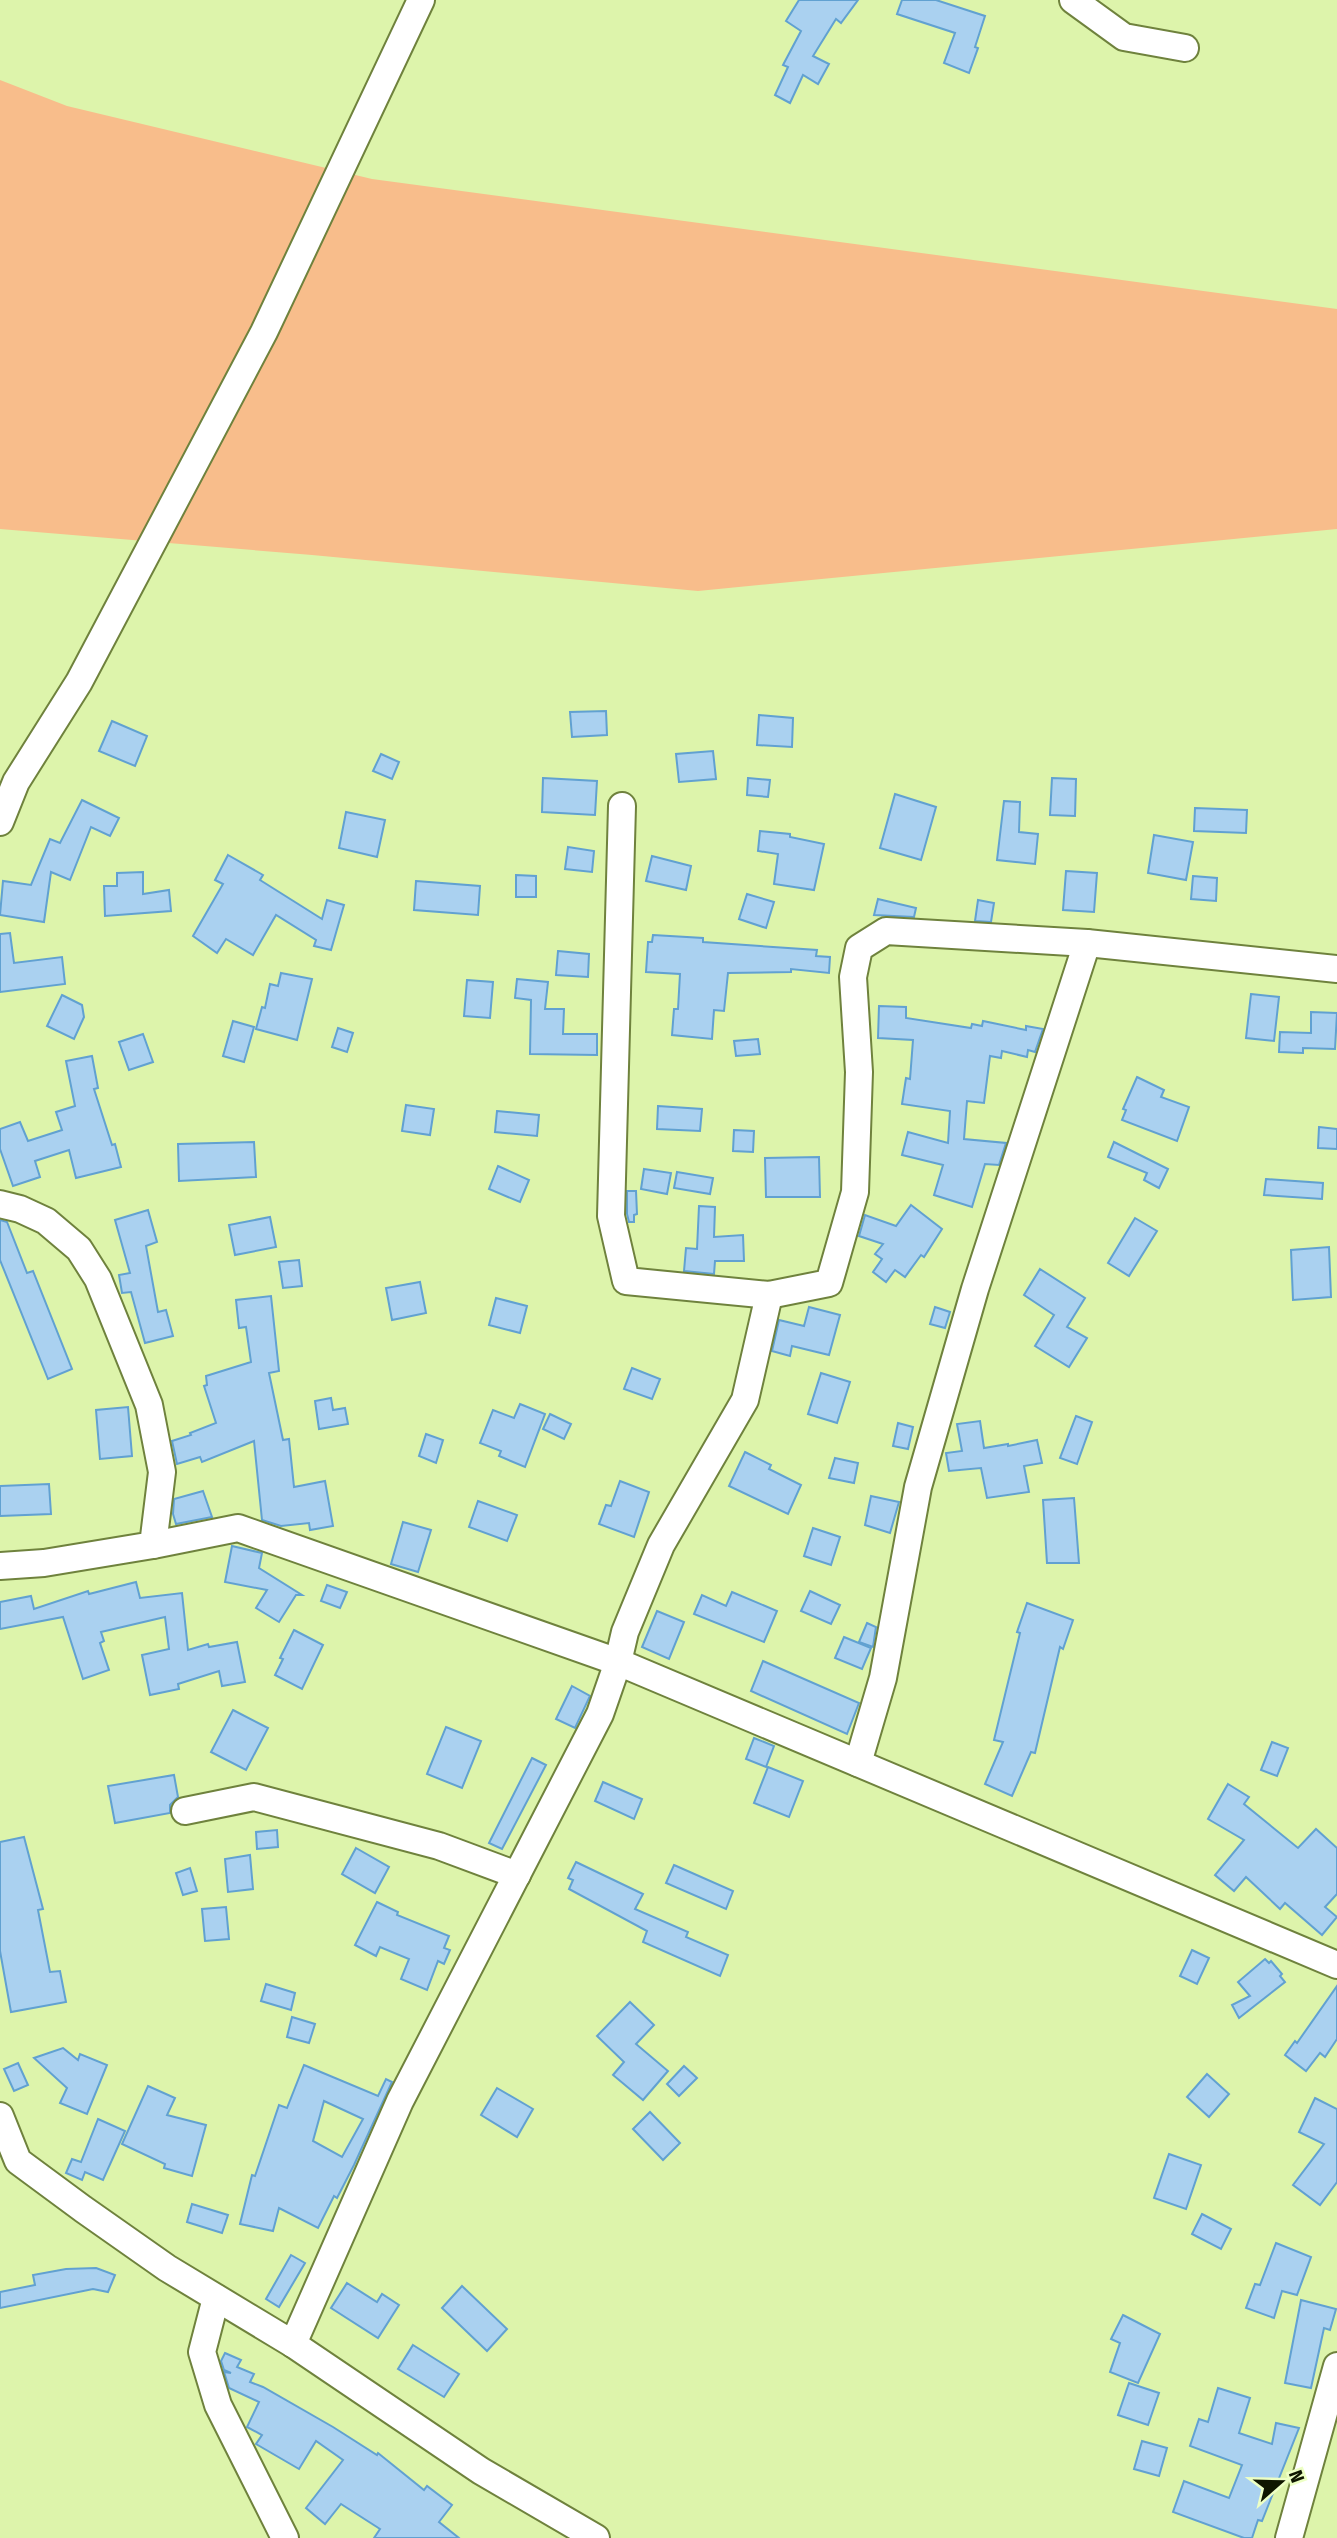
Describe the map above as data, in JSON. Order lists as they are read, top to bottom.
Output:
{
  "north": "right"
}
